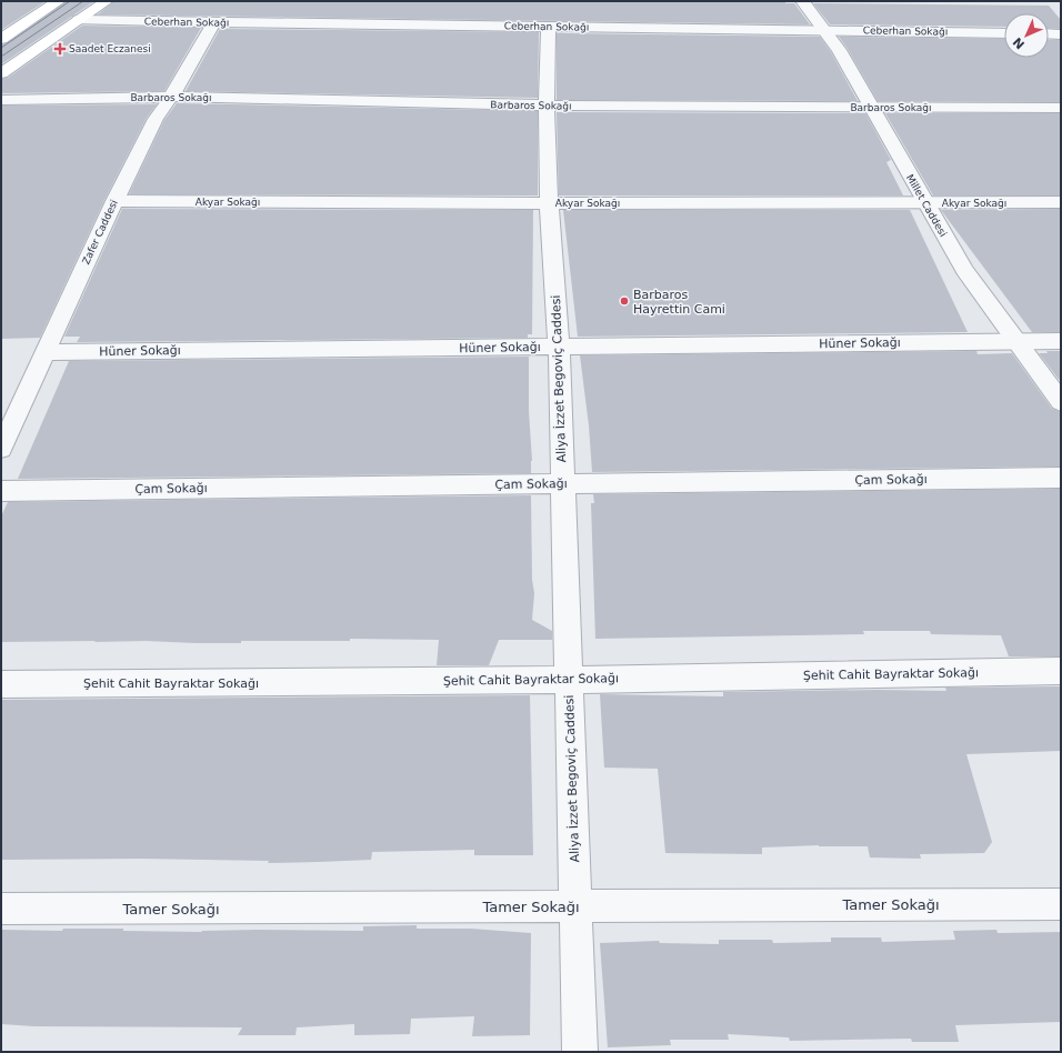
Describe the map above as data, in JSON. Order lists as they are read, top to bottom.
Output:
{
  "streets": {
    "street": [
      "Ceberhan Sokağı",
      "Barbaros Sokağı",
      "Akyar Sokağı",
      "Millet Caddesi",
      "Zafer Caddesi",
      "Hüner Sokağı",
      "Aliya İzzet Begoviç Caddesi",
      "Çam Sokağı",
      "Şehit Cahit Bayraktar Sokağı",
      "Tamer Sokağı"
    ]
  },
  "crossings": [
    ["Ceberhan Sokağı", "Millet Caddesi"],
    ["Ceberhan Sokağı", "Zafer Caddesi"],
    ["Ceberhan Sokağı", "Aliya İzzet Begoviç Caddesi"],
    ["Barbaros Sokağı", "Millet Caddesi"],
    ["Barbaros Sokağı", "Zafer Caddesi"],
    ["Barbaros Sokağı", "Aliya İzzet Begoviç Caddesi"],
    ["Akyar Sokağı", "Millet Caddesi"],
    ["Akyar Sokağı", "Zafer Caddesi"],
    ["Akyar Sokağı", "Aliya İzzet Begoviç Caddesi"],
    ["Millet Caddesi", "Hüner Sokağı"],
    ["Zafer Caddesi", "Hüner Sokağı"],
    ["Hüner Sokağı", "Aliya İzzet Begoviç Caddesi"],
    ["Aliya İzzet Begoviç Caddesi", "Çam Sokağı"],
    ["Aliya İzzet Begoviç Caddesi", "Şehit Cahit Bayraktar Sokağı"],
    ["Aliya İzzet Begoviç Caddesi", "Tamer Sokağı"]
  ],
  "places": {
    "health": ["Saadet Eczanesi"],
    "other": ["Barbaros Hayrettin Cami"]
  },
  "north": "bottom left"
}
